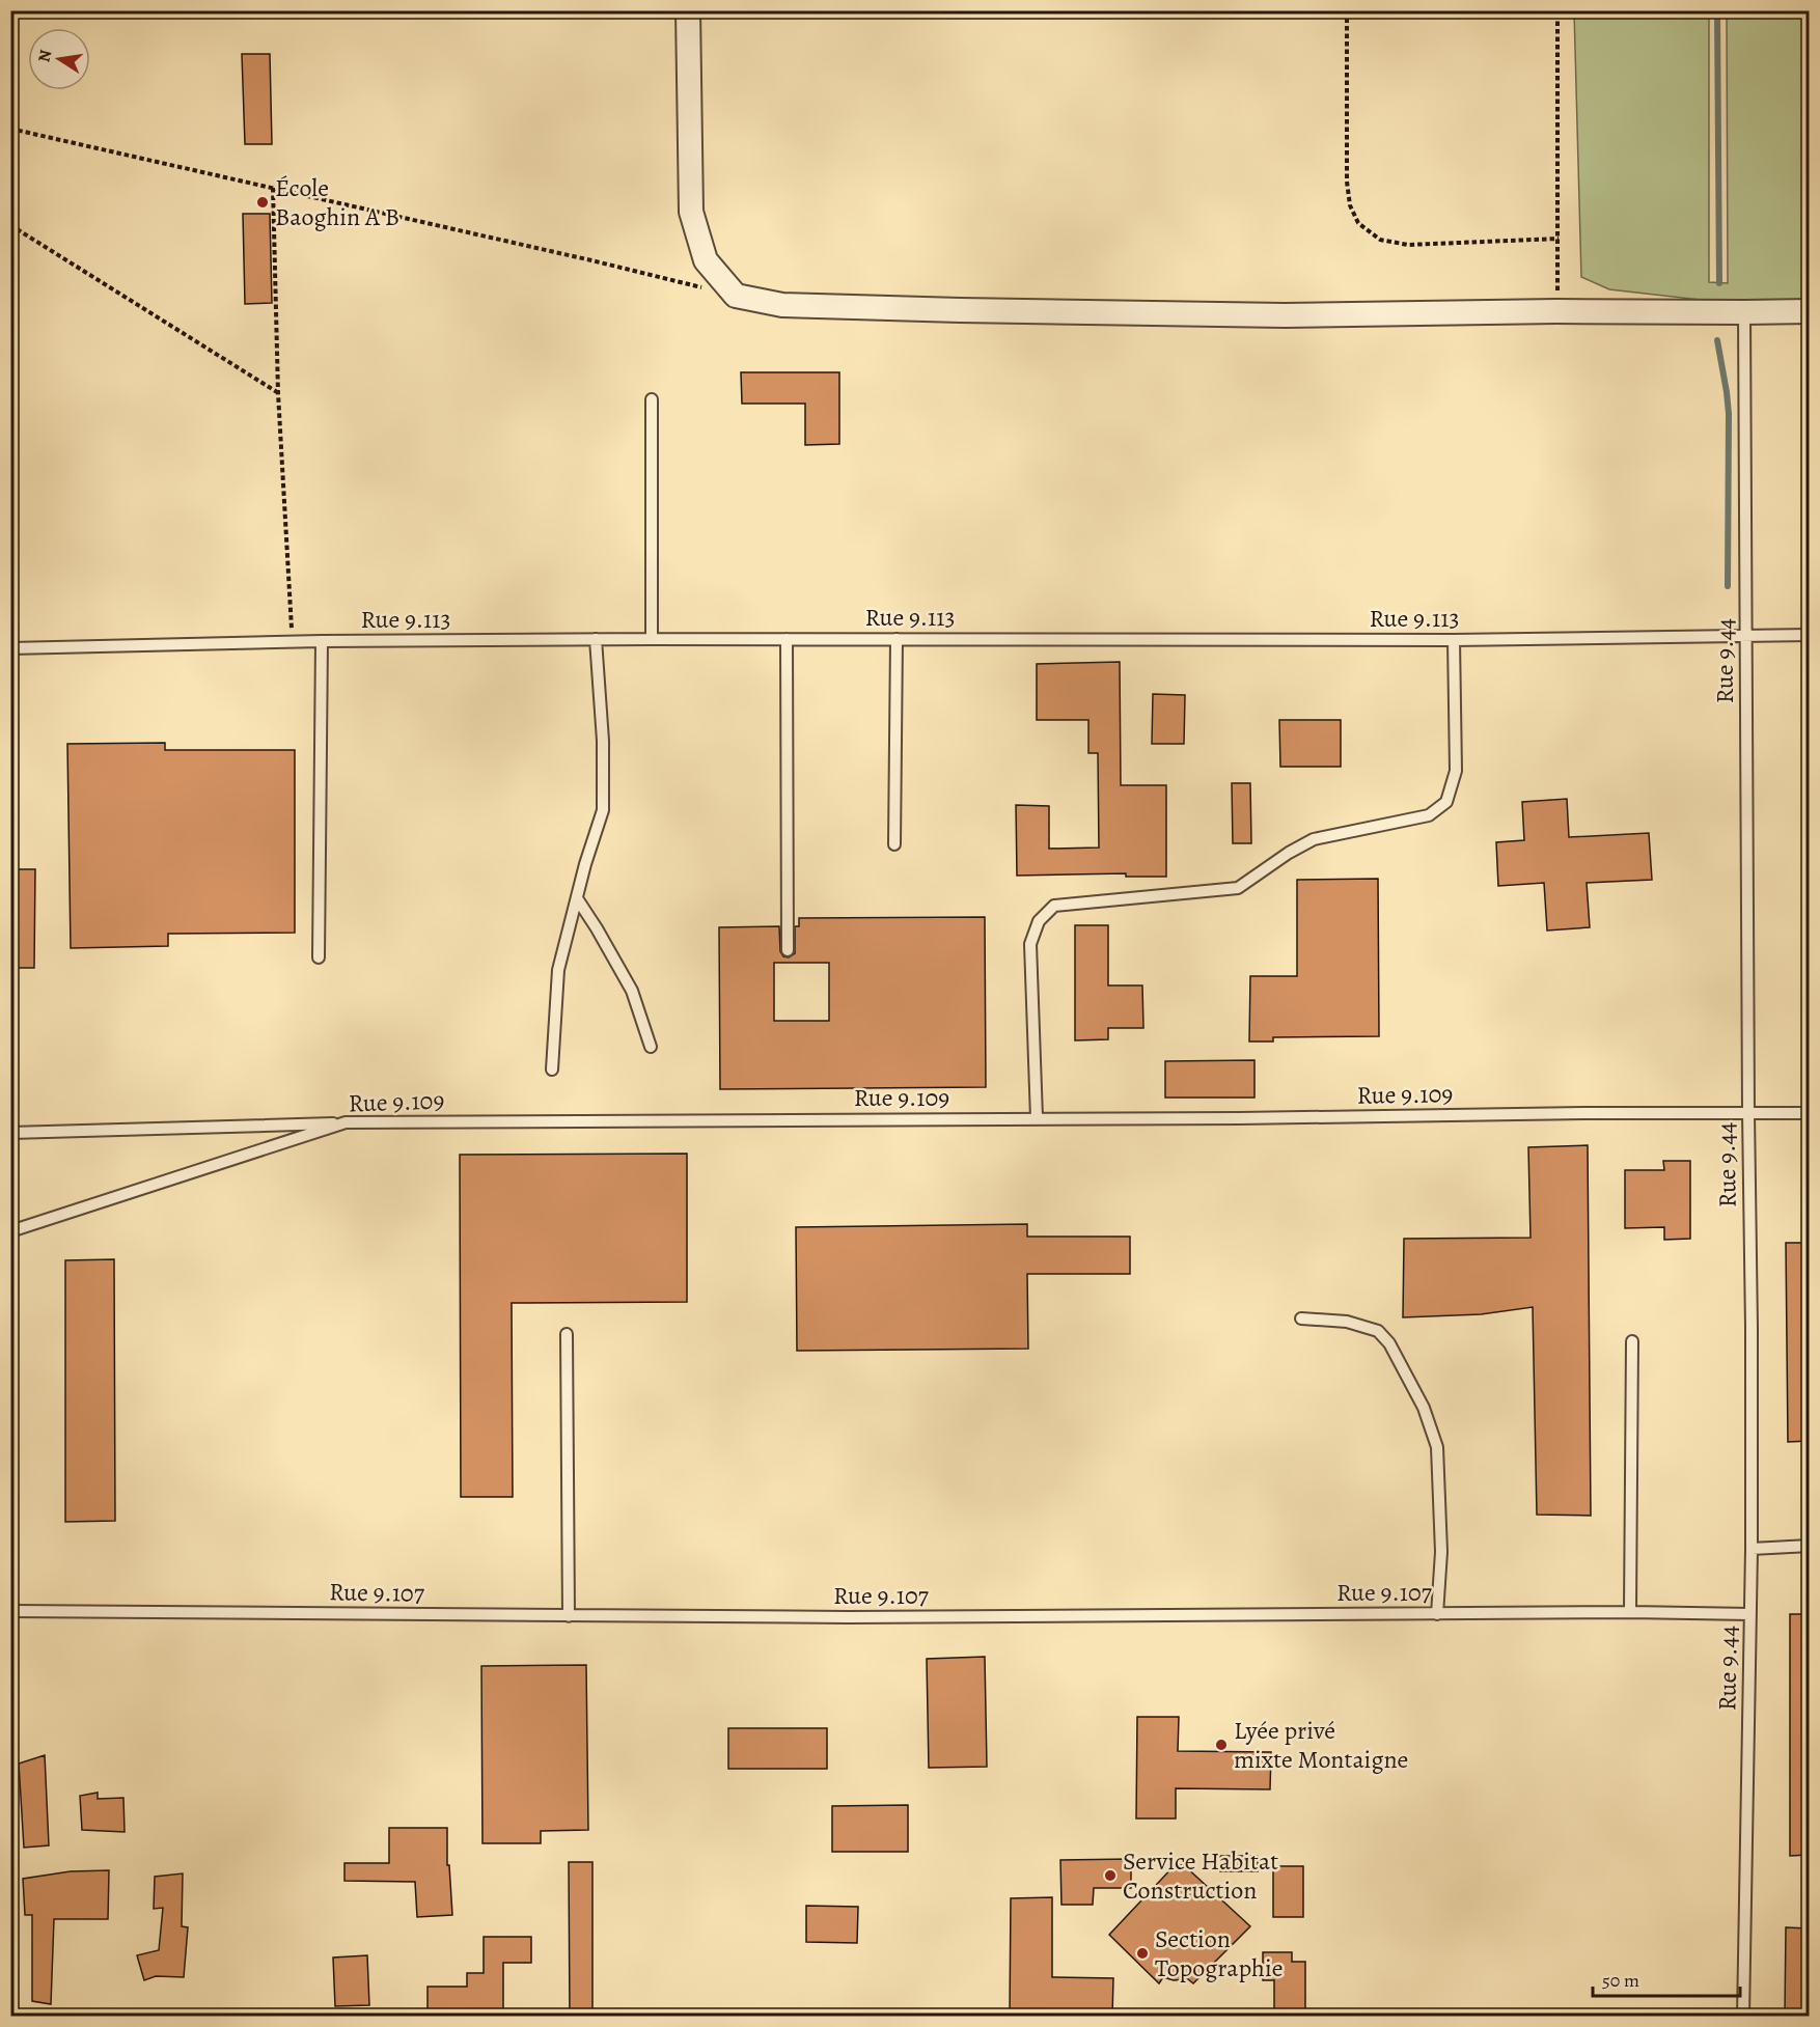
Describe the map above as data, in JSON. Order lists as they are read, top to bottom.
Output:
{
  "streets": {
    "lane": [
      "Rue 9.113",
      "Rue 9.44",
      "Rue 9.109",
      "Rue 9.107"
    ]
  },
  "crossings": [
    ["Rue 9.113", "Rue 9.44"],
    ["Rue 9.44", "Rue 9.109"],
    ["Rue 9.44", "Rue 9.107"]
  ],
  "places": [
    "École Baoghin A B",
    "Lyée privé mixte Montaigne",
    "Service Habitat Construction",
    "Section Topographie"
  ],
  "scale_bar": "50 m",
  "north": "left"
}
